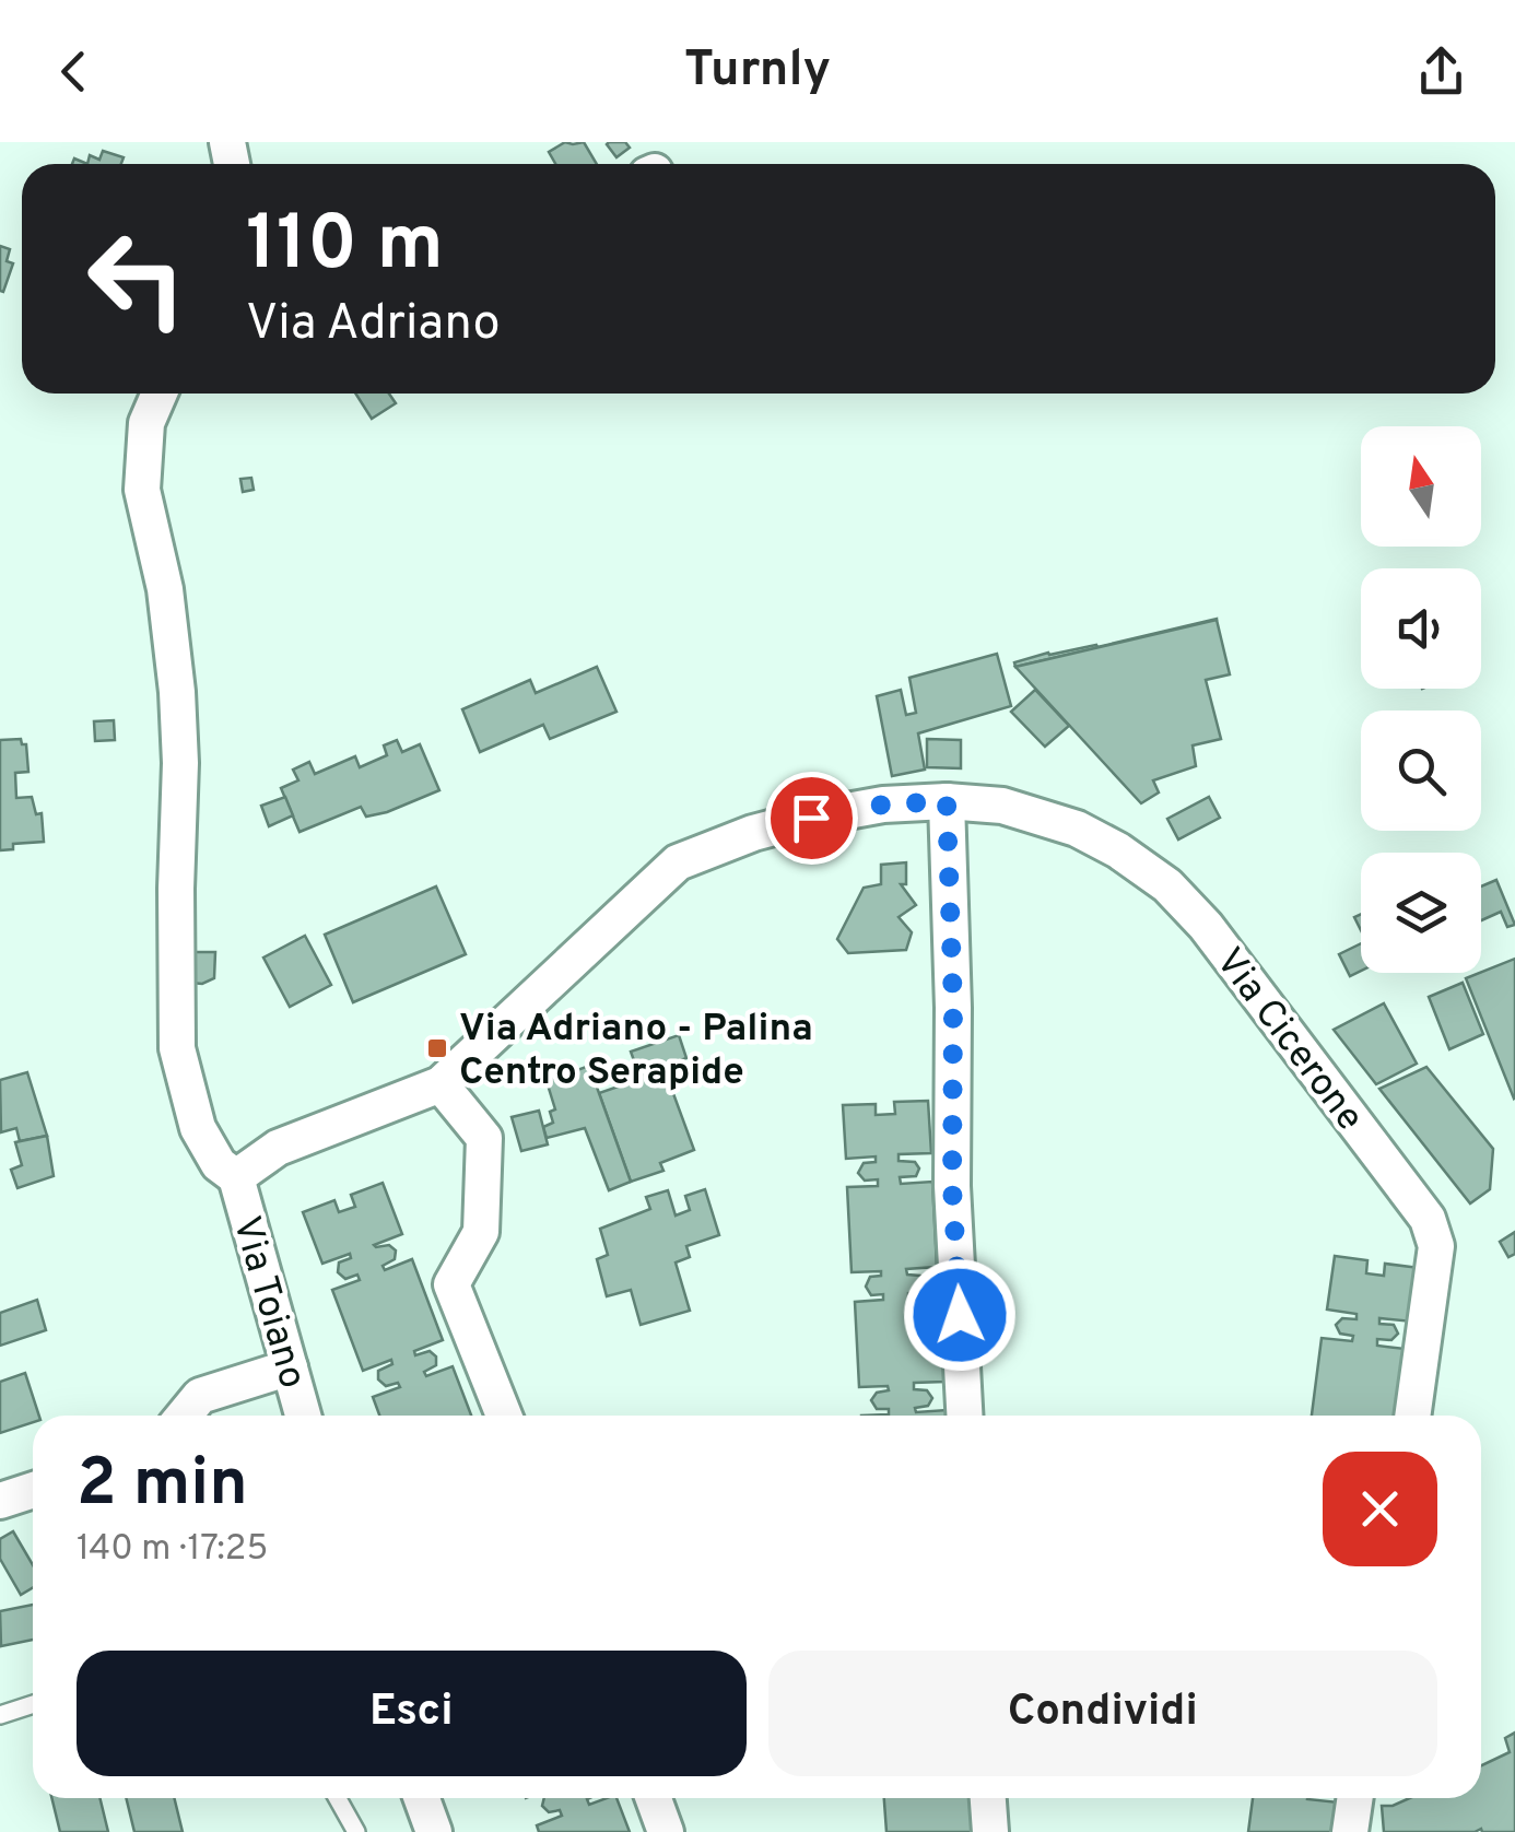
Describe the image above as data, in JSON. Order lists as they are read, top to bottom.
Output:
{
  "streets": {
    "street": ["Via Cicerone", "Via Toiano"]
  },
  "places": {
    "transit": ["Via Adriano - Palina Centro Serapide"]
  },
  "north": "top",
  "page": {
    "header": "Turnly",
    "turn": ["110 m", "Via Adriano"],
    "heading": ["2 min", "140 m · 17:25"],
    "buttons": ["Esci", "Condividi"]
  }
}
